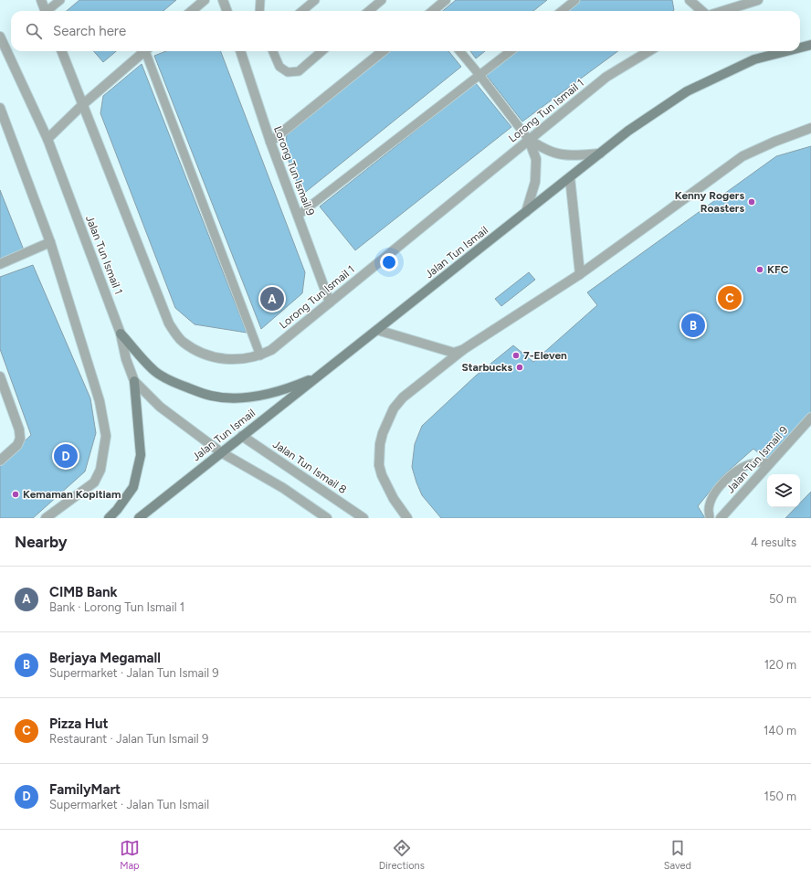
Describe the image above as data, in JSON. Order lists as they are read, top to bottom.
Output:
{
  "streets": {
    "main road": ["Jalan Tun Ismail"],
    "street": [
      "Lorong Tun Ismail 1",
      "Lorong Tun Ismail 9",
      "Jalan Tun Ismail 1",
      "Jalan Tun Ismail 9",
      "Jalan Tun Ismail 8"
    ]
  },
  "crossings": [
    ["Lorong Tun Ismail 1", "Lorong Tun Ismail 9"],
    ["Jalan Tun Ismail", "Jalan Tun Ismail 1"],
    ["Jalan Tun Ismail", "Jalan Tun Ismail 8"]
  ],
  "places": [
    "Kenny Rogers Roasters",
    "KFC",
    "7-Eleven",
    "Starbucks",
    "Kemaman Kopitiam"
  ],
  "page": {
    "search": "Search here",
    "pins": [
      "C",
      "A",
      "B",
      "D"
    ],
    "heading": ["Nearby", "4 results"],
    "list": [
      {
        "mark": "A",
        "name": "CIMB Bank",
        "note": "Bank · Lorong Tun Ismail 1",
        "value": "50 m"
      },
      {
        "mark": "B",
        "name": "Berjaya Megamall",
        "note": "Supermarket · Jalan Tun Ismail 9",
        "value": "120 m"
      },
      {
        "mark": "C",
        "name": "Pizza Hut",
        "note": "Restaurant · Jalan Tun Ismail 9",
        "value": "140 m"
      },
      {
        "mark": "D",
        "name": "FamilyMart",
        "note": "Supermarket · Jalan Tun Ismail",
        "value": "150 m"
      }
    ],
    "nav": ["Map", "Directions", "Saved"]
  }
}
